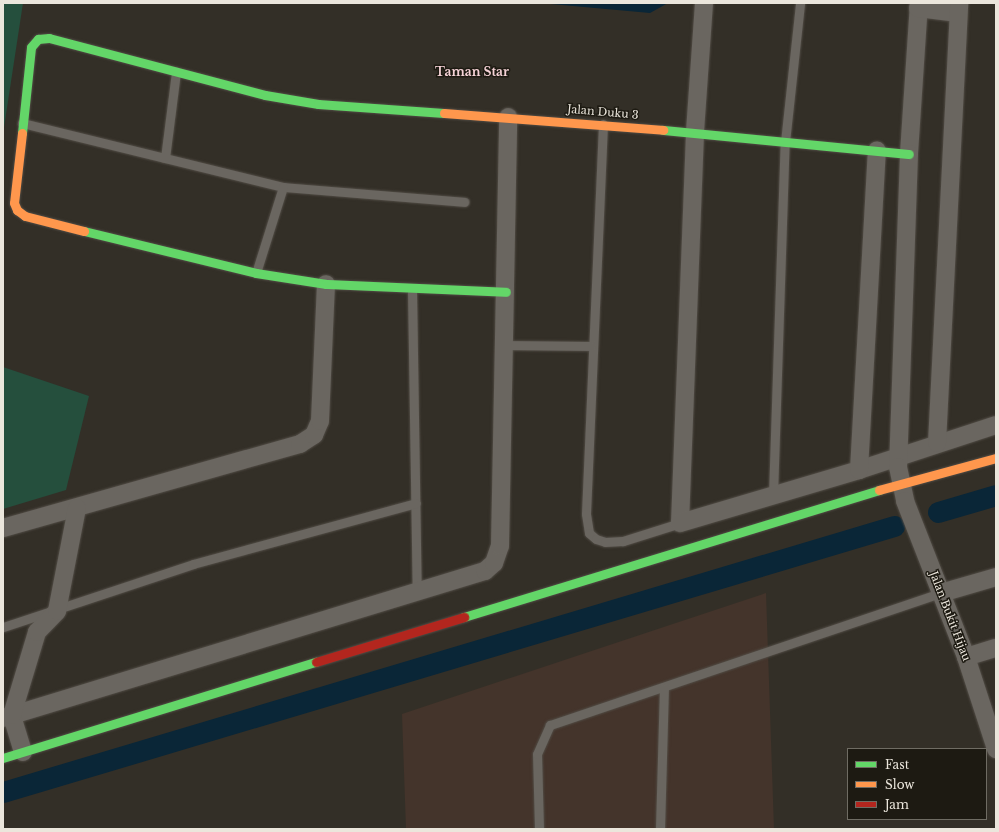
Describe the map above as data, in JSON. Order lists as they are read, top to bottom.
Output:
{
  "streets": {
    "street": ["Jalan Duku 3", "Jalan Bukit Hijau"]
  },
  "crossings": [
    ["Jalan Duku 3", "Jalan Bukit Hijau"]
  ],
  "districts": ["Taman Star"],
  "legend": ["Fast", "Slow", "Jam"]
}
